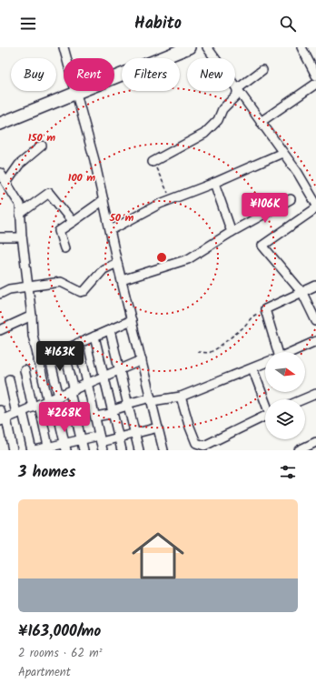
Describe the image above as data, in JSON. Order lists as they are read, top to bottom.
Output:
{
  "north": "right",
  "page": {
    "header": "Habito",
    "chip": [
      "Buy",
      "Rent",
      "Filters",
      "New"
    ],
    "price": ["¥106K", "¥163K", "¥268K"],
    "heading": "3 homes",
    "list": [
      {
        "name": "¥163,000/mo",
        "note": "2 rooms · 62 m² · Apartment"
      }
    ]
  },
  "rings": ["150 m", "100 m", "50 m"]
}
